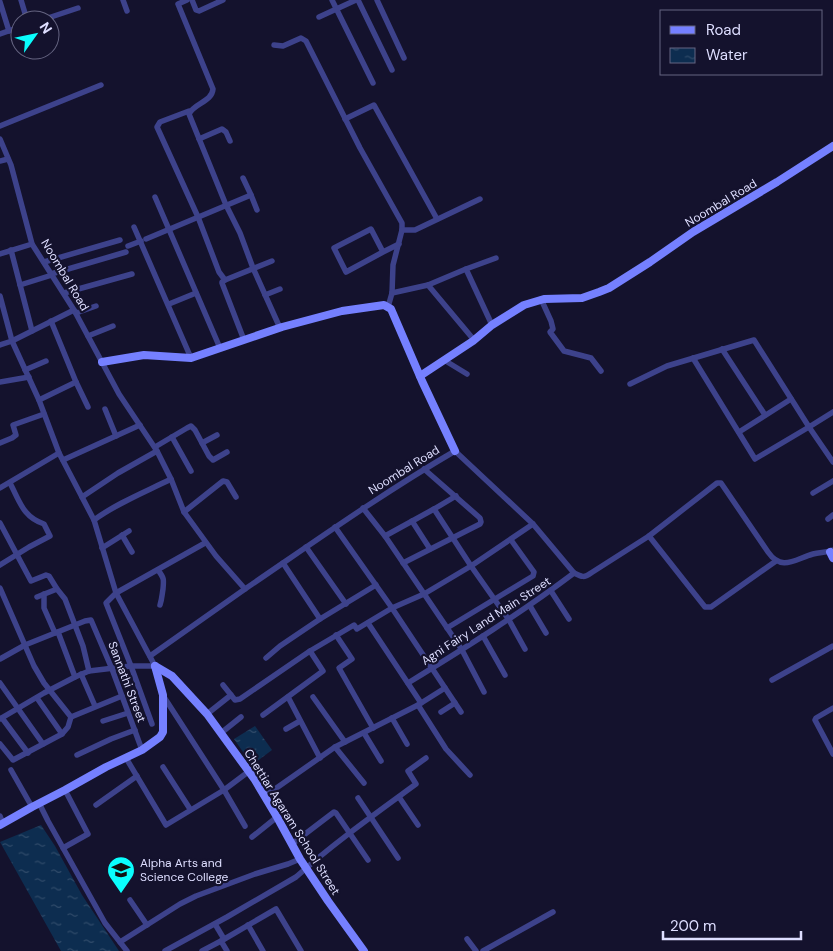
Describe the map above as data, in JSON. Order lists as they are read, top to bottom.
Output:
{
  "streets": {
    "street": [
      "Noombal Road",
      "Agni Fairy Land Main Street",
      "Sannathi Street",
      "Chettiar Agaram School Street"
    ]
  },
  "crossings": [
    ["Noombal Road", "Agni Fairy Land Main Street"]
  ],
  "places": {
    "school or university": ["Alpha Arts and Science College"]
  },
  "legend": ["Road", "Water"],
  "scale_bar": "200 m",
  "north": "top right"
}
